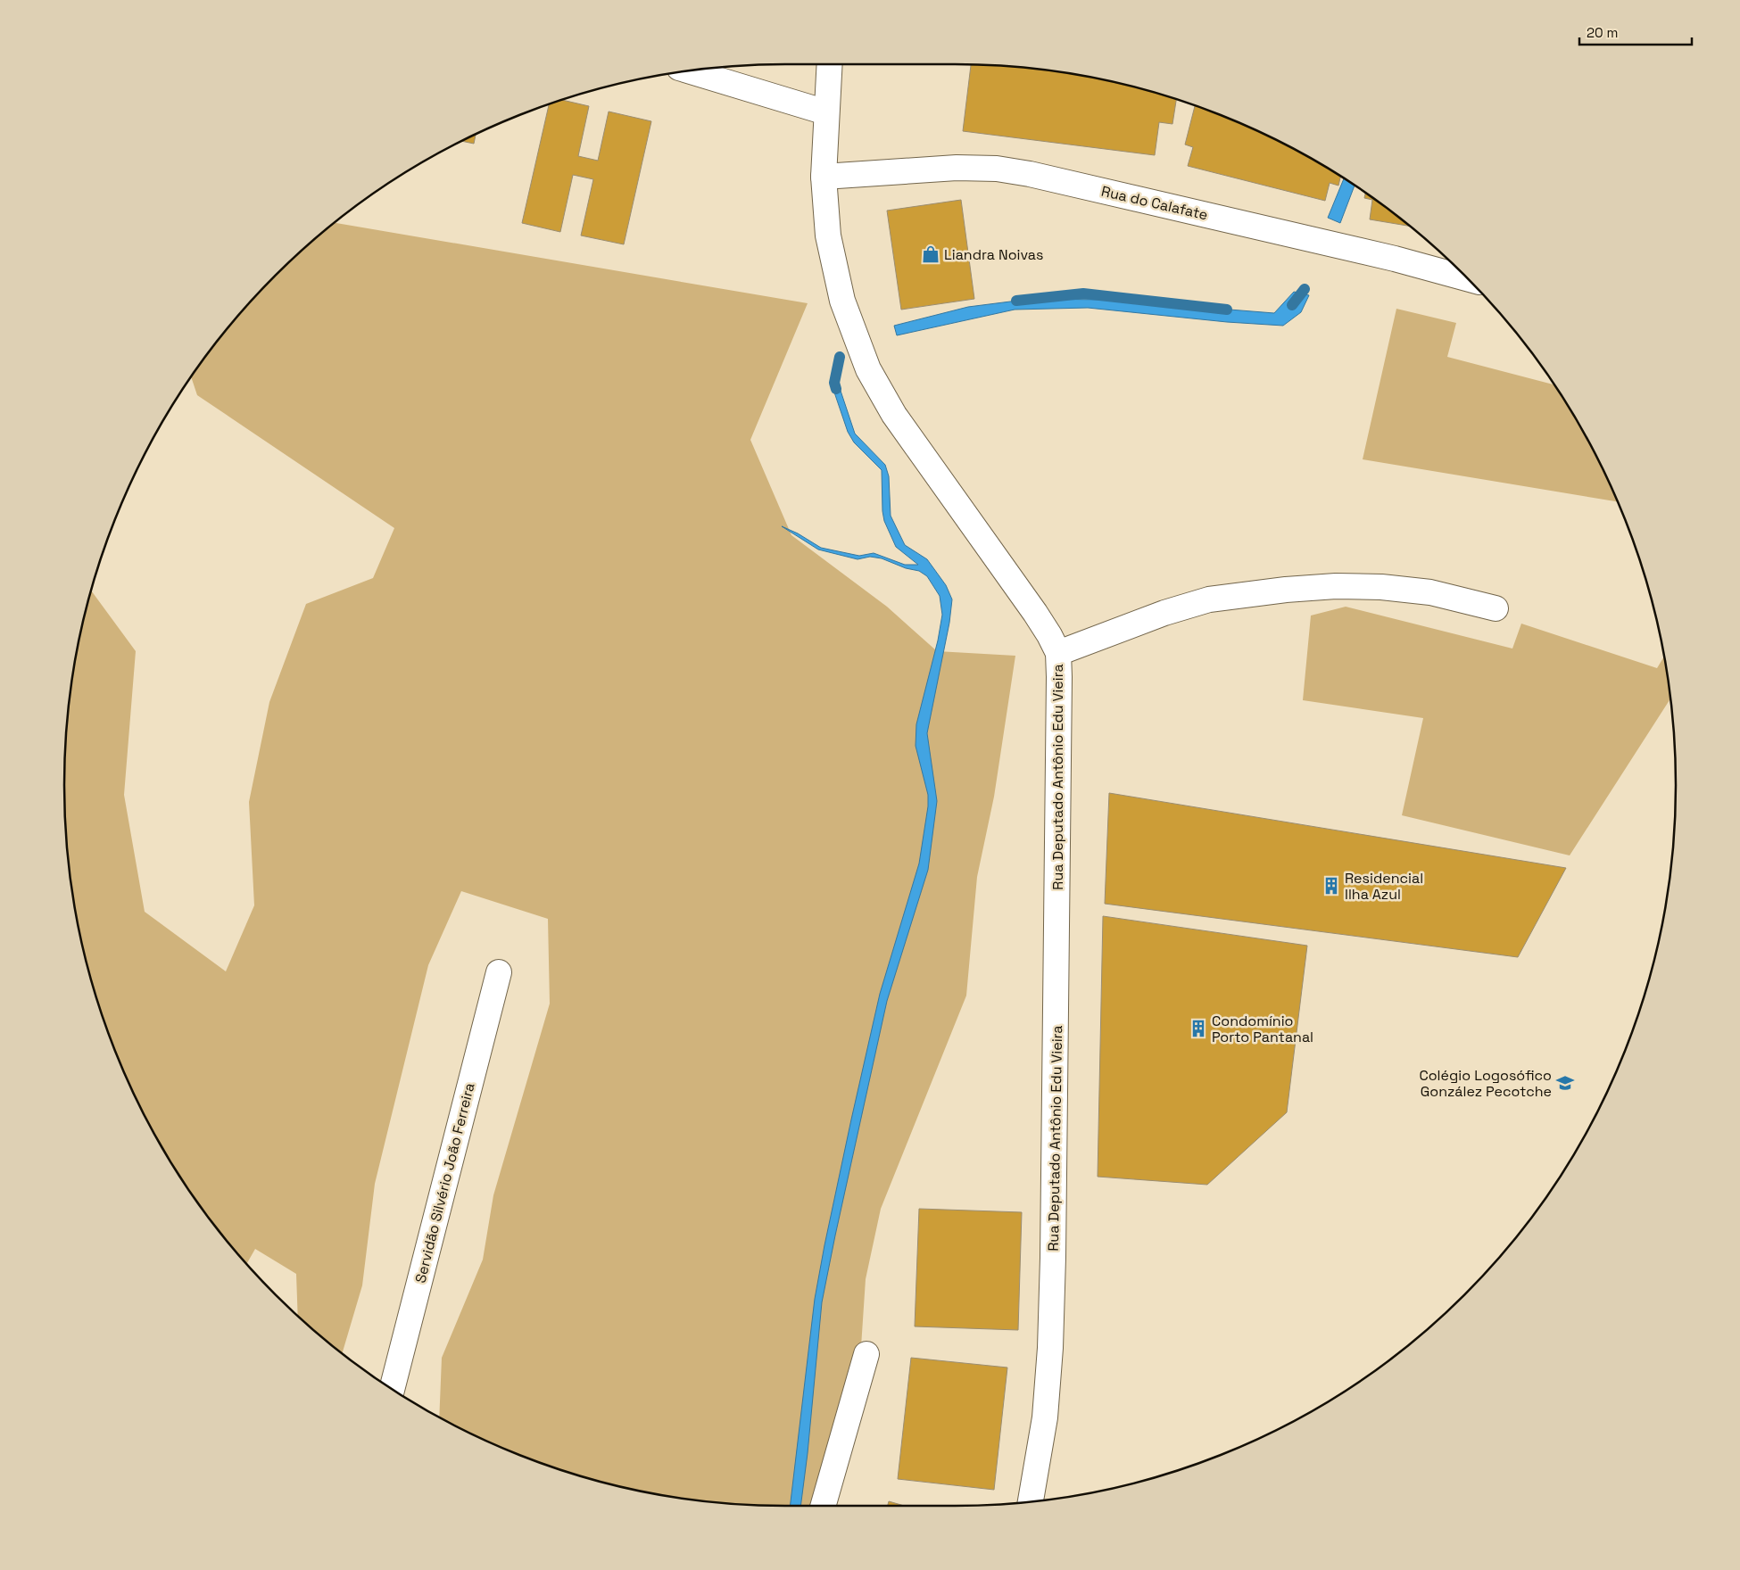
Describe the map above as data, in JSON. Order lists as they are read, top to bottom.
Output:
{
  "streets": {
    "main road": ["Rua do Calafate", "Rua Deputado Antônio Edu Vieira", "Servidão Silvério João Ferreira"]
  },
  "crossings": [
    ["Rua do Calafate", "Rua Deputado Antônio Edu Vieira"]
  ],
  "places": {
    "shop": ["Liandra Noivas"],
    "building": ["Residencial Ilha Azul", "Condomínio Porto Pantanal"],
    "school or university": ["Colégio Logosófico González Pecotche"]
  },
  "scale_bar": "20 m"
}
